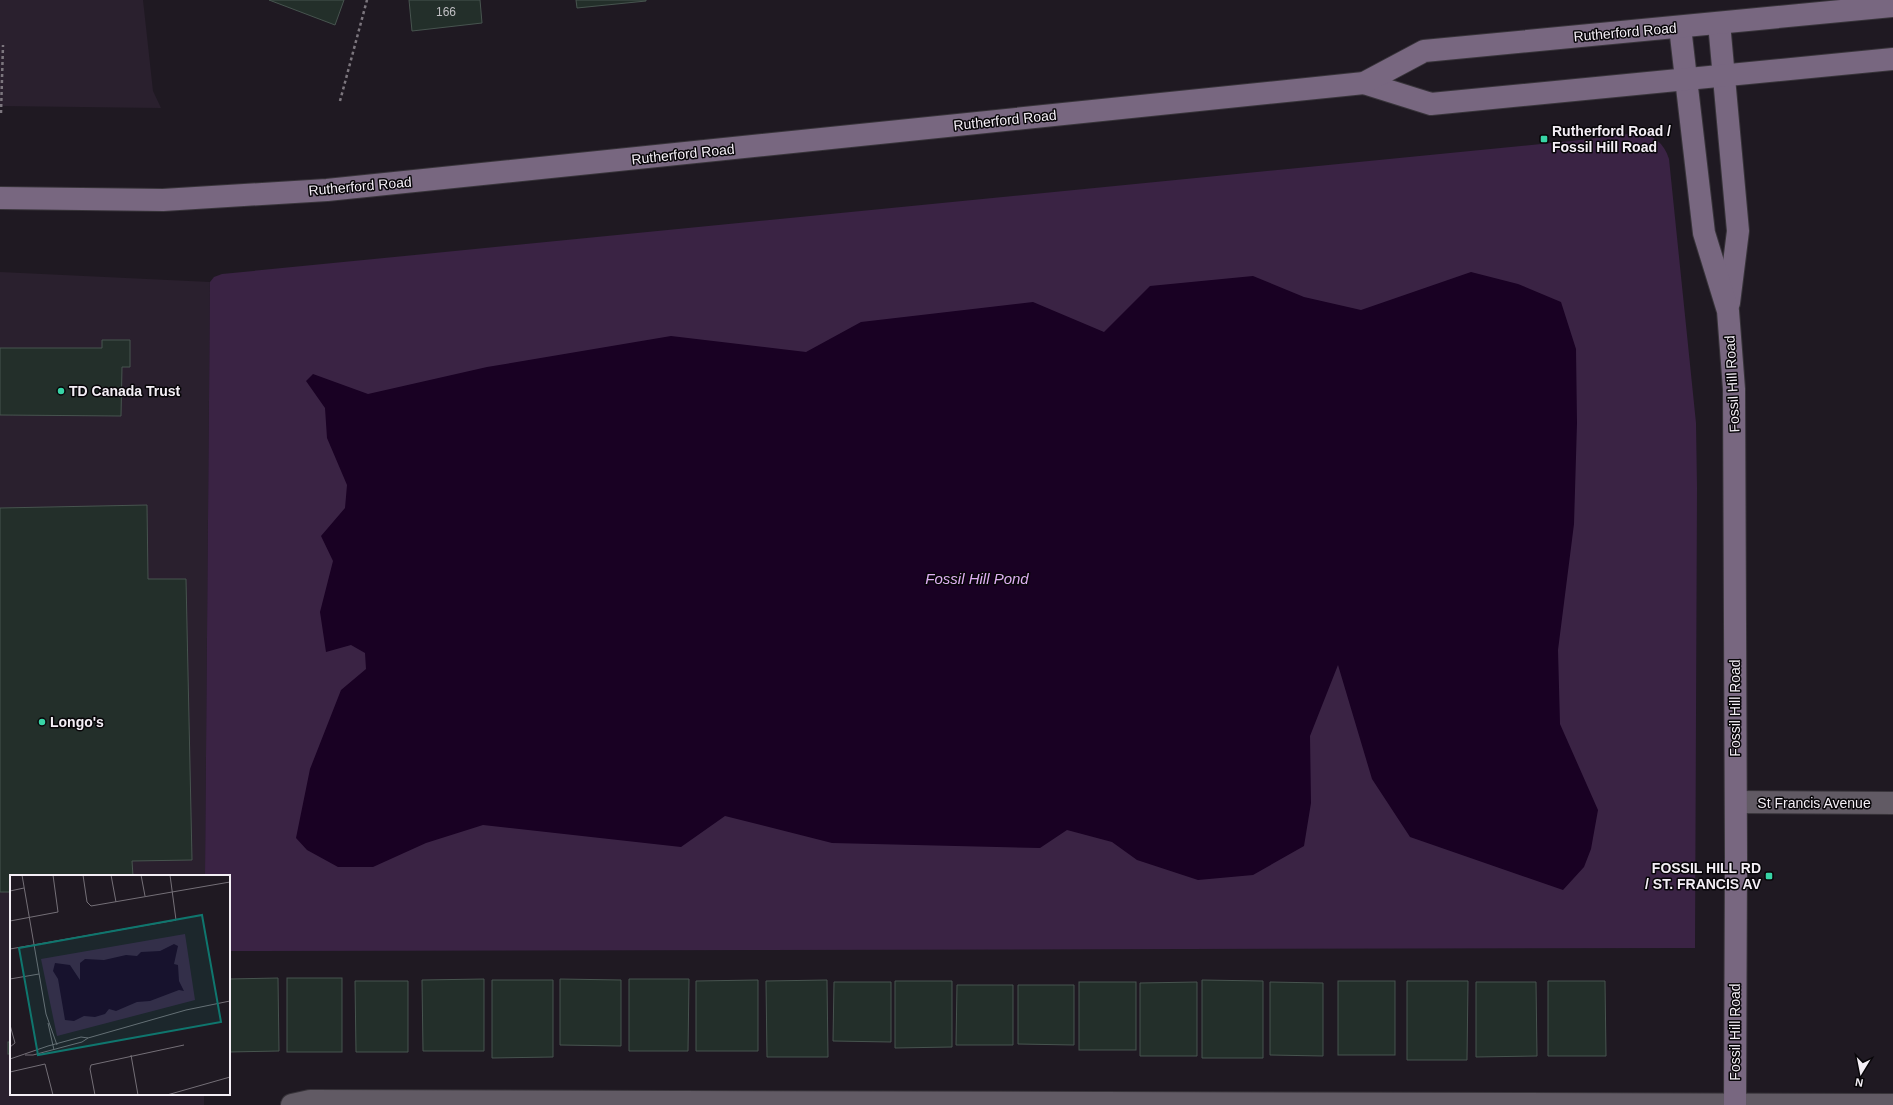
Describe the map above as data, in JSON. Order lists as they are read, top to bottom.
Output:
{
  "streets": {
    "main road": ["Rutherford Road", "Fossil Hill Road"],
    "street": ["St Francis Avenue"]
  },
  "crossings": [
    ["Rutherford Road", "Fossil Hill Road"],
    ["Fossil Hill Road", "St Francis Avenue"]
  ],
  "water": ["Fossil Hill Pond"],
  "places": {
    "transit": ["Rutherford Road / Fossil Hill Road", "FOSSIL HILL RD / ST. FRANCIS AV"],
    "other": ["TD Canada Trust", "Longo's"]
  },
  "house_numbers": ["166"],
  "north": "bottom"
}
